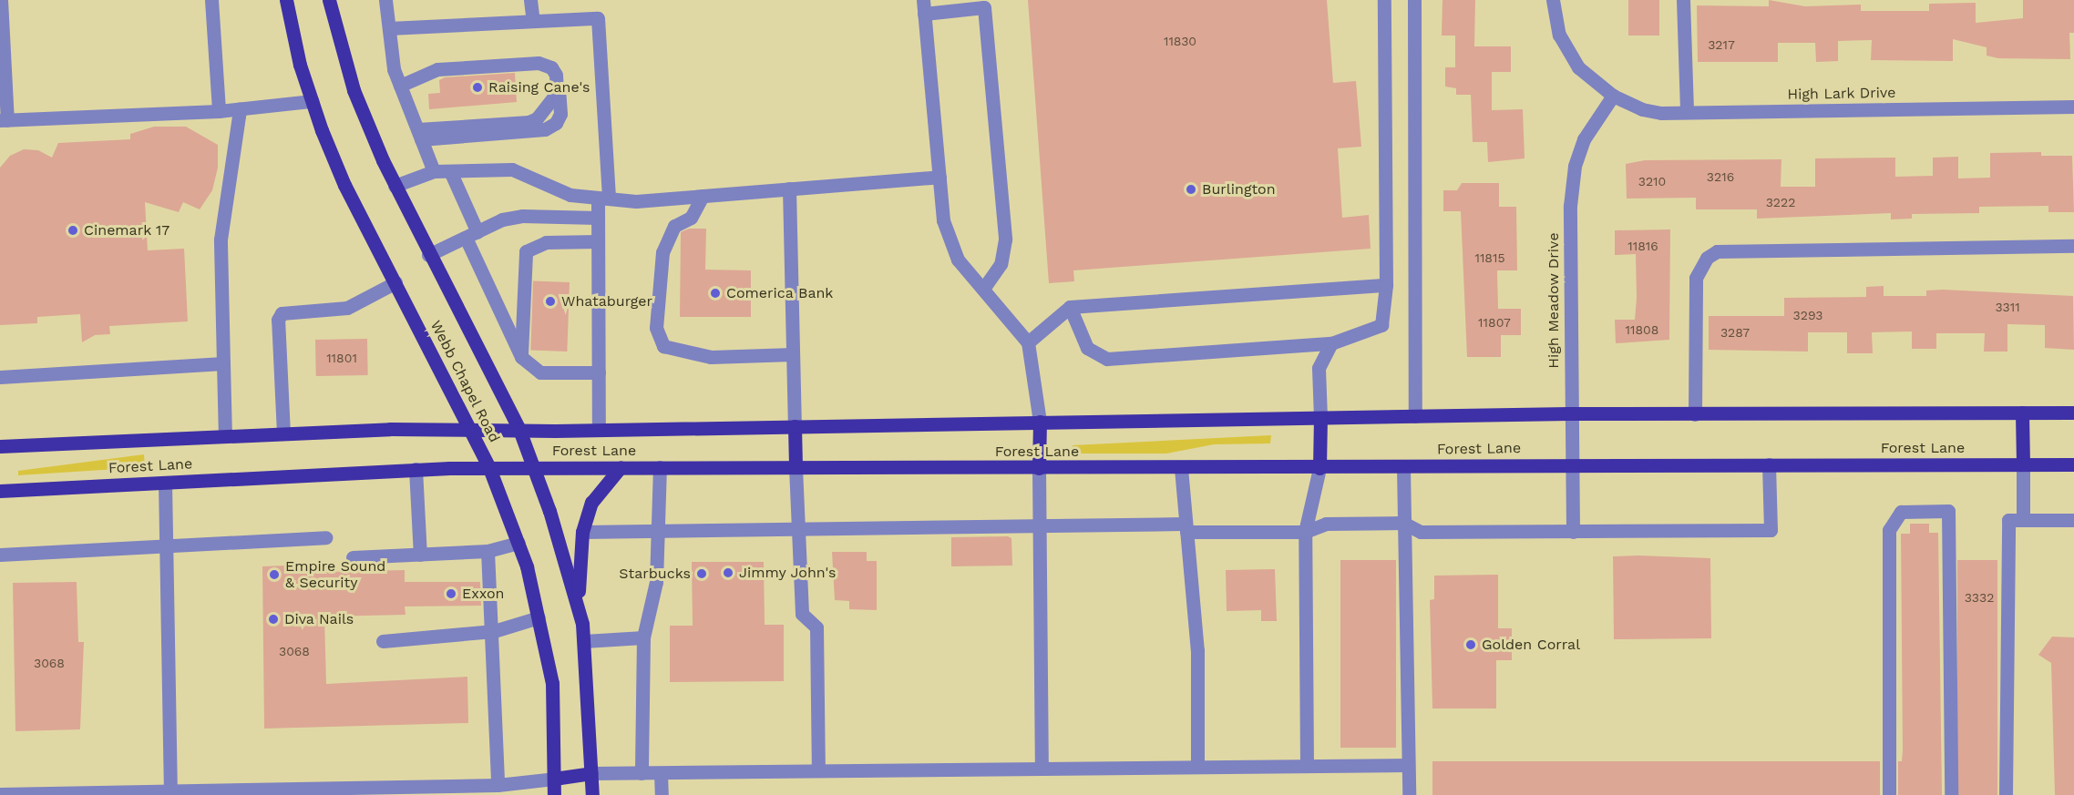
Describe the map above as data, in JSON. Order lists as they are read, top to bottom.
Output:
{
  "streets": {
    "main road": ["Webb Chapel Road", "Forest Lane"],
    "street": ["High Lark Drive", "High Meadow Drive"]
  },
  "crossings": [
    ["High Lark Drive", "High Meadow Drive"],
    ["High Meadow Drive", "Forest Lane"],
    ["Webb Chapel Road", "Forest Lane"]
  ],
  "places": [
    "Raising Cane's",
    "Burlington",
    "Cinemark 17",
    "Comerica Bank",
    "Whataburger",
    "Jimmy John's",
    "Starbucks",
    "Empire Sound & Security",
    "Exxon",
    "Diva Nails",
    "Golden Corral"
  ],
  "house_numbers": [
    "11830",
    "3217",
    "3216",
    "3210",
    "3222",
    "11816",
    "11815",
    "3311",
    "3293",
    "11807",
    "11808",
    "3287",
    "11801",
    "3332",
    "3068",
    "3068"
  ]
}
